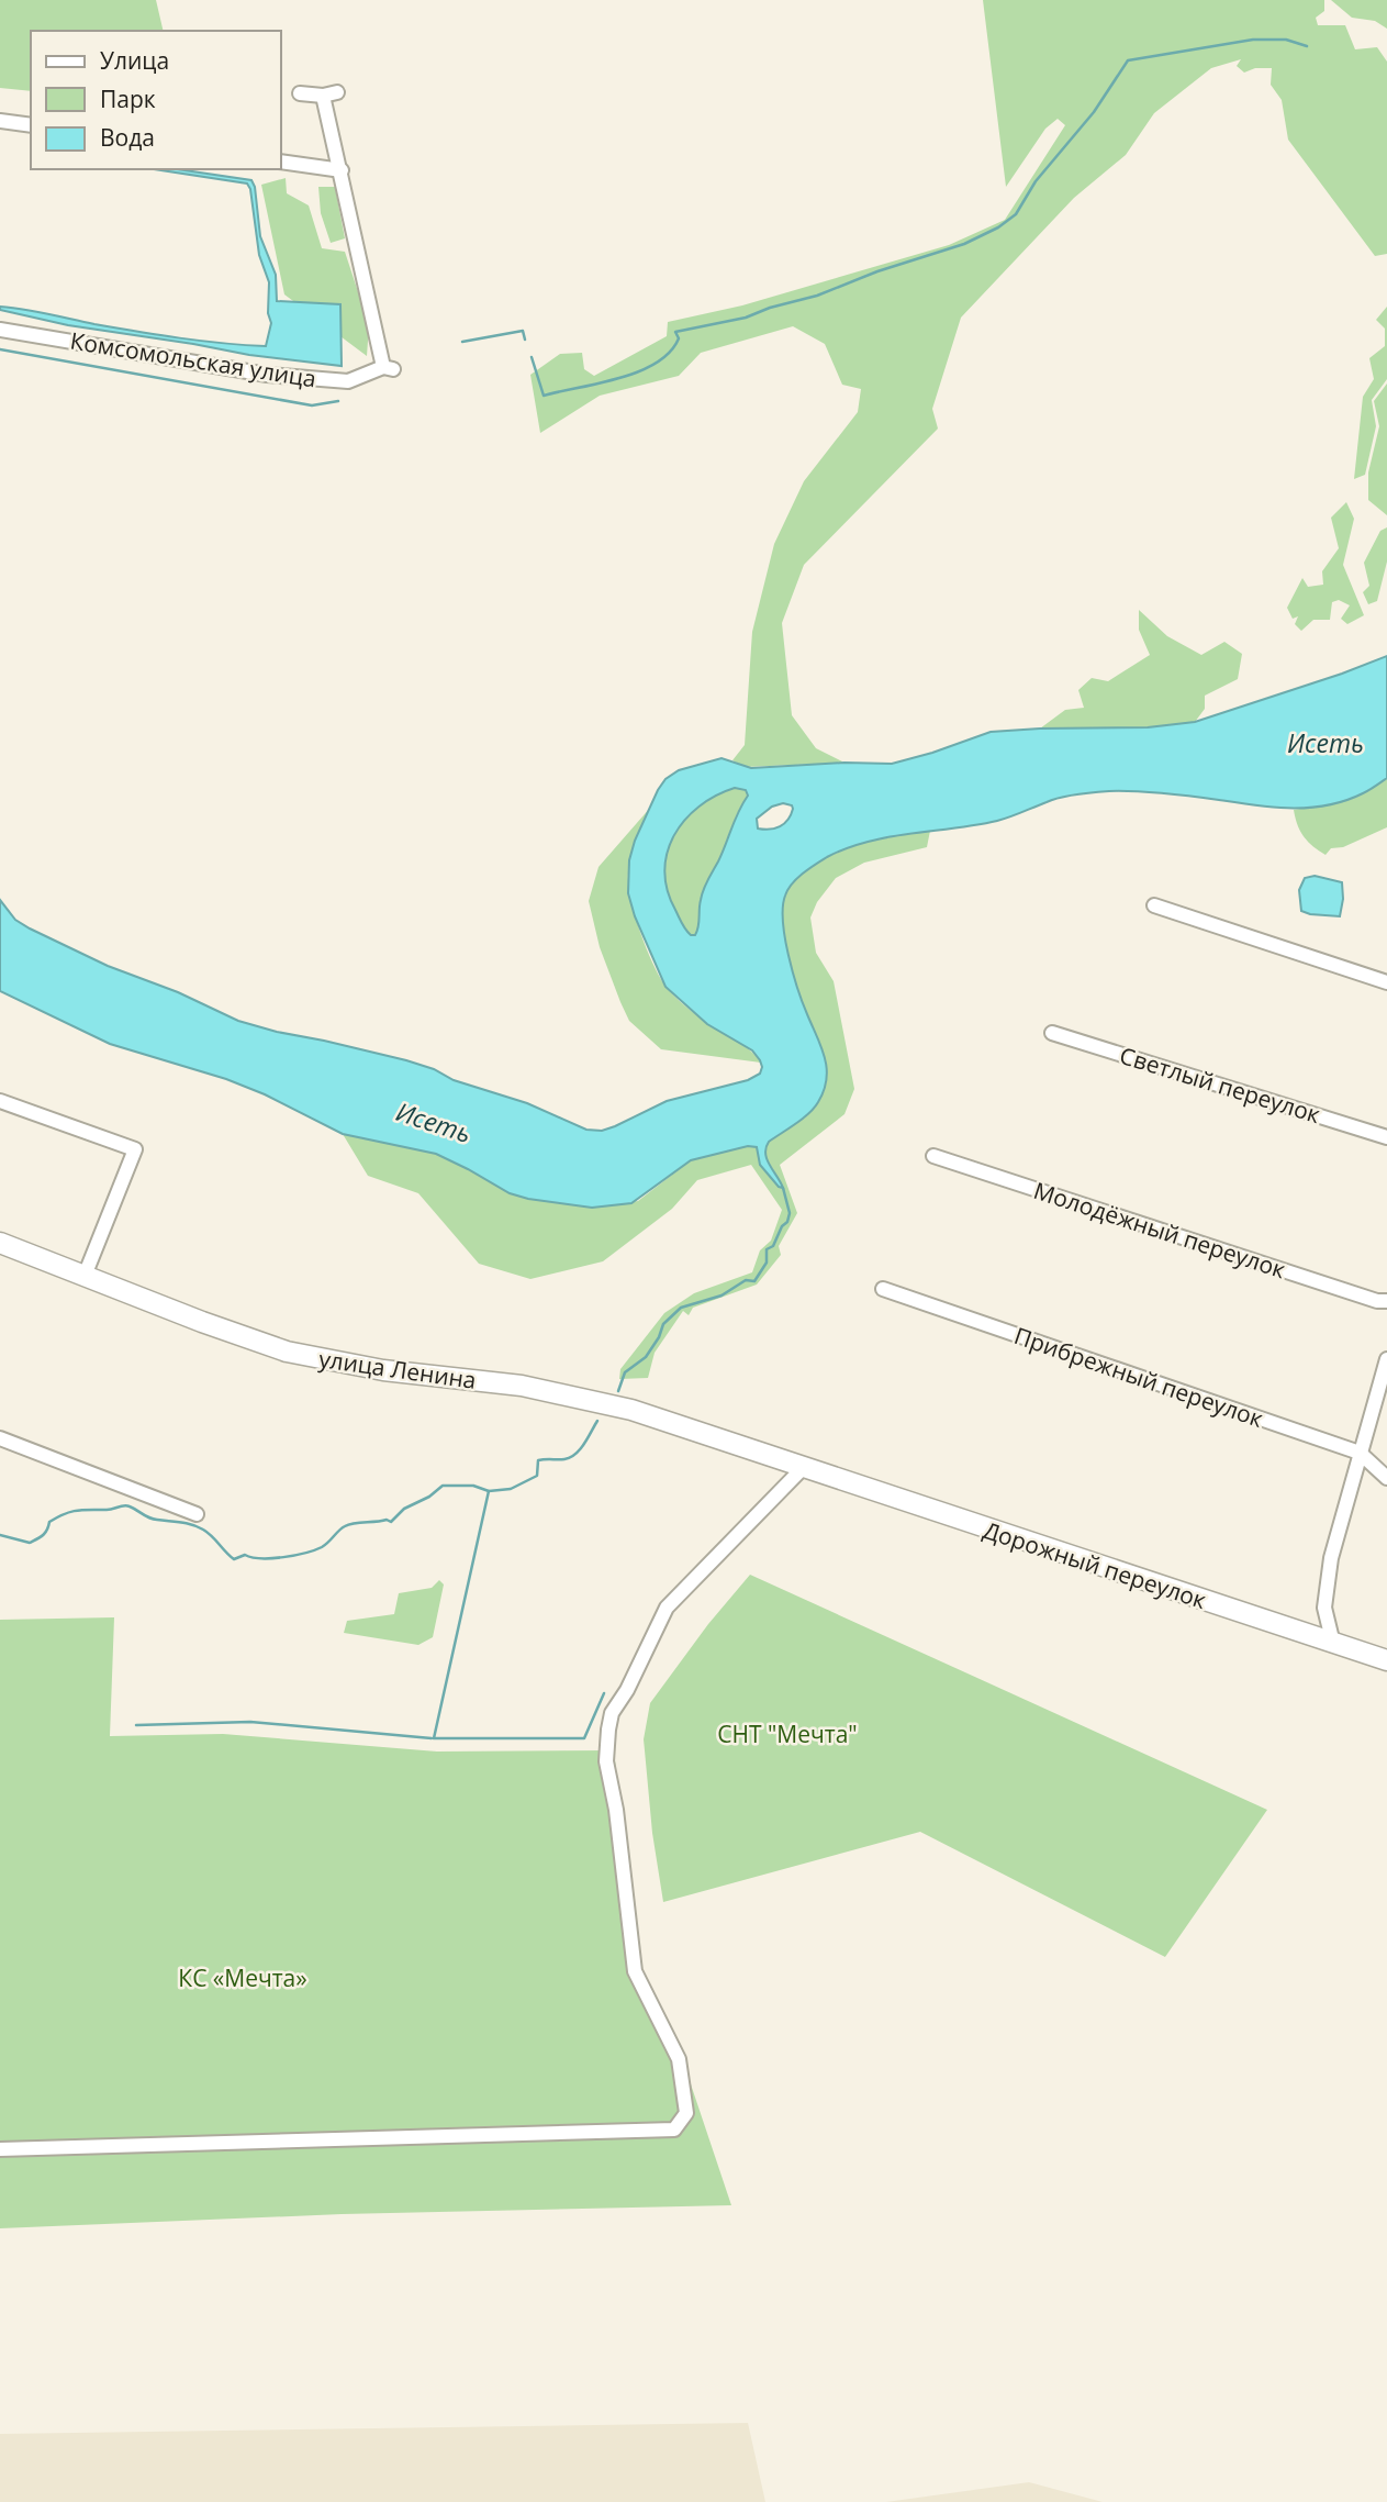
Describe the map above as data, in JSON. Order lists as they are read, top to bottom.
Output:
{
  "streets": {
    "main road": ["улица Ленина", "Дорожный переулок"],
    "street": [
      "Комсомольская улица",
      "Светлый переулок",
      "Молодёжный переулок",
      "Прибрежный переулок"
    ]
  },
  "crossings": [
    ["улица Ленина", "Дорожный переулок"]
  ],
  "water": ["Исеть"],
  "parks": ["СНТ \"Мечта\"", "КС «Мечта»"],
  "legend": ["Улица", "Парк", "Вода"]
}
